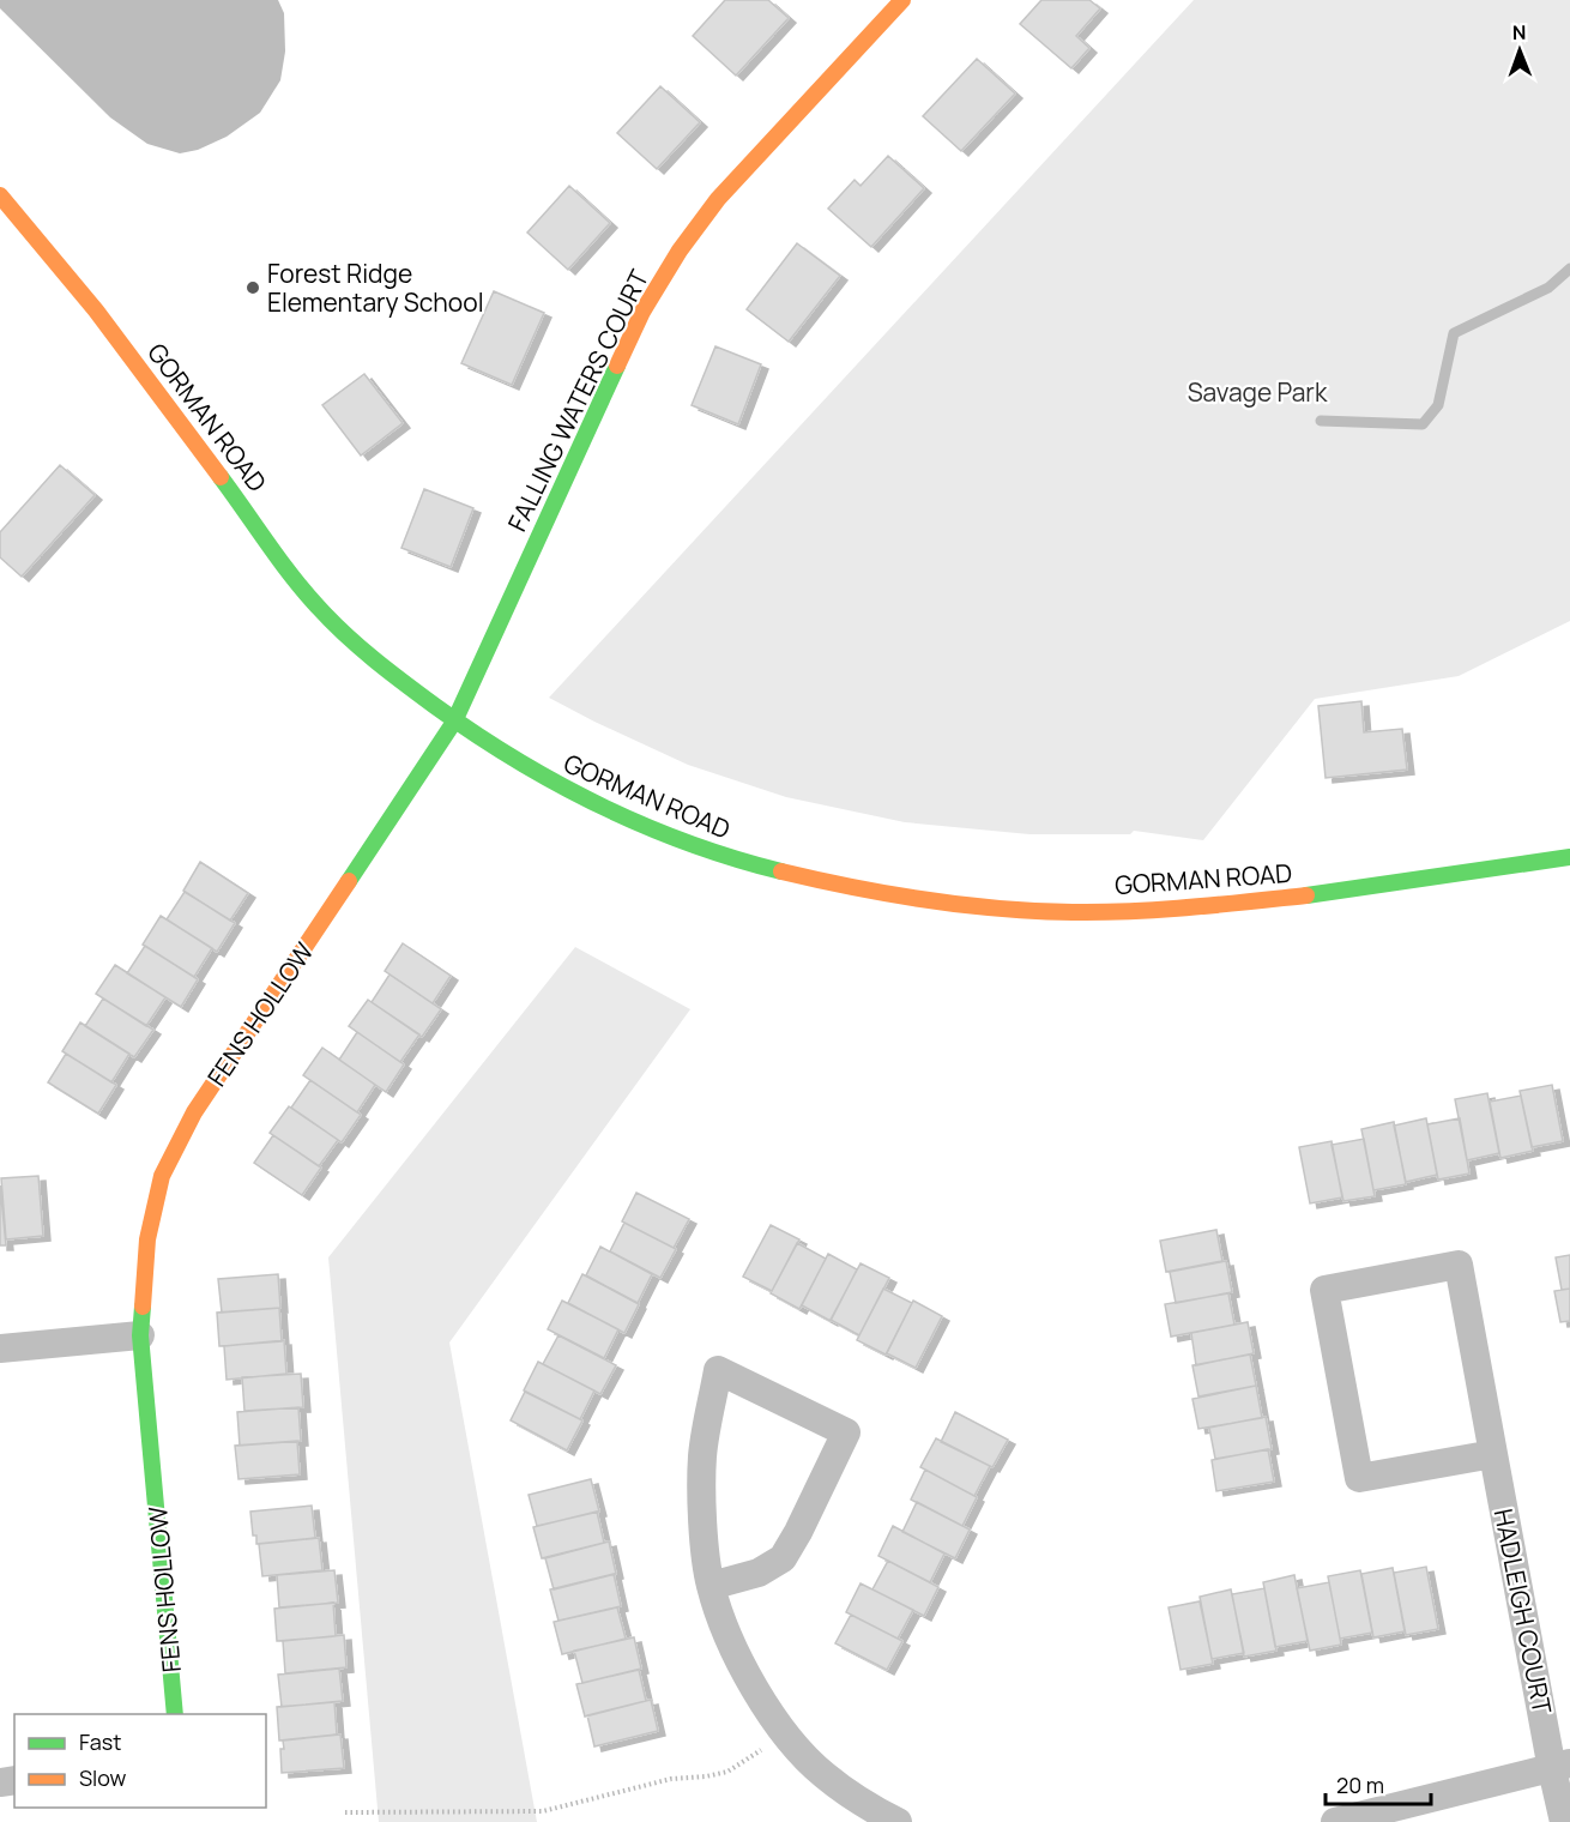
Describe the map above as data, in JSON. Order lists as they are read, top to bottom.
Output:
{
  "streets": {
    "street": [
      "FALLING WATERS COURT",
      "GORMAN ROAD",
      "FENS HOLLOW",
      "HADLEIGH COURT"
    ]
  },
  "crossings": [
    ["FALLING WATERS COURT", "GORMAN ROAD"],
    ["FALLING WATERS COURT", "FENS HOLLOW"],
    ["GORMAN ROAD", "FENS HOLLOW"]
  ],
  "parks": ["Savage Park"],
  "places": ["Forest Ridge Elementary School"],
  "legend": ["Fast", "Slow"],
  "scale_bar": "20 m",
  "north": "top"
}
